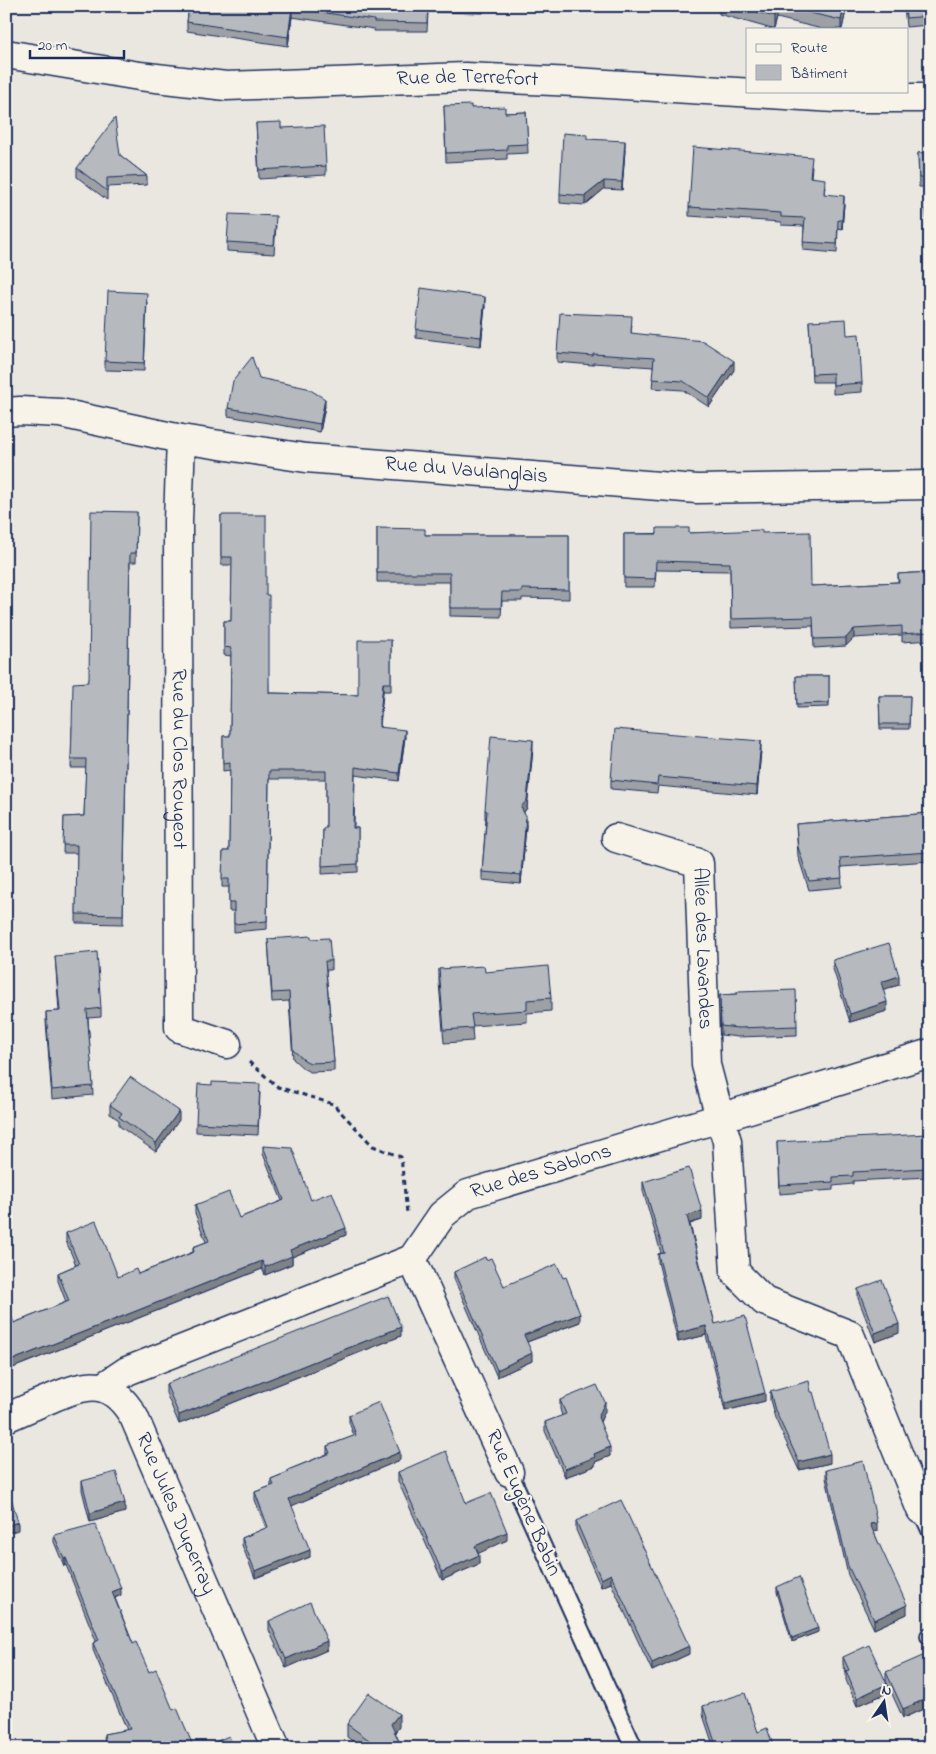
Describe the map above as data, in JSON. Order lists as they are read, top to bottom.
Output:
{
  "streets": {
    "street": [
      "Rue de Terrefort",
      "Rue du Vaulanglais",
      "Rue du Clos Rougeot",
      "Allée des Lavandes",
      "Rue des Sablons",
      "Rue Eugène Babin",
      "Rue Jules Duperray"
    ]
  },
  "crossings": [
    ["Rue du Vaulanglais", "Rue du Clos Rougeot"],
    ["Allée des Lavandes", "Rue des Sablons"],
    ["Rue des Sablons", "Rue Eugène Babin"]
  ],
  "legend": ["Route", "Bâtiment"],
  "scale_bar": "20 m",
  "north": "top"
}
